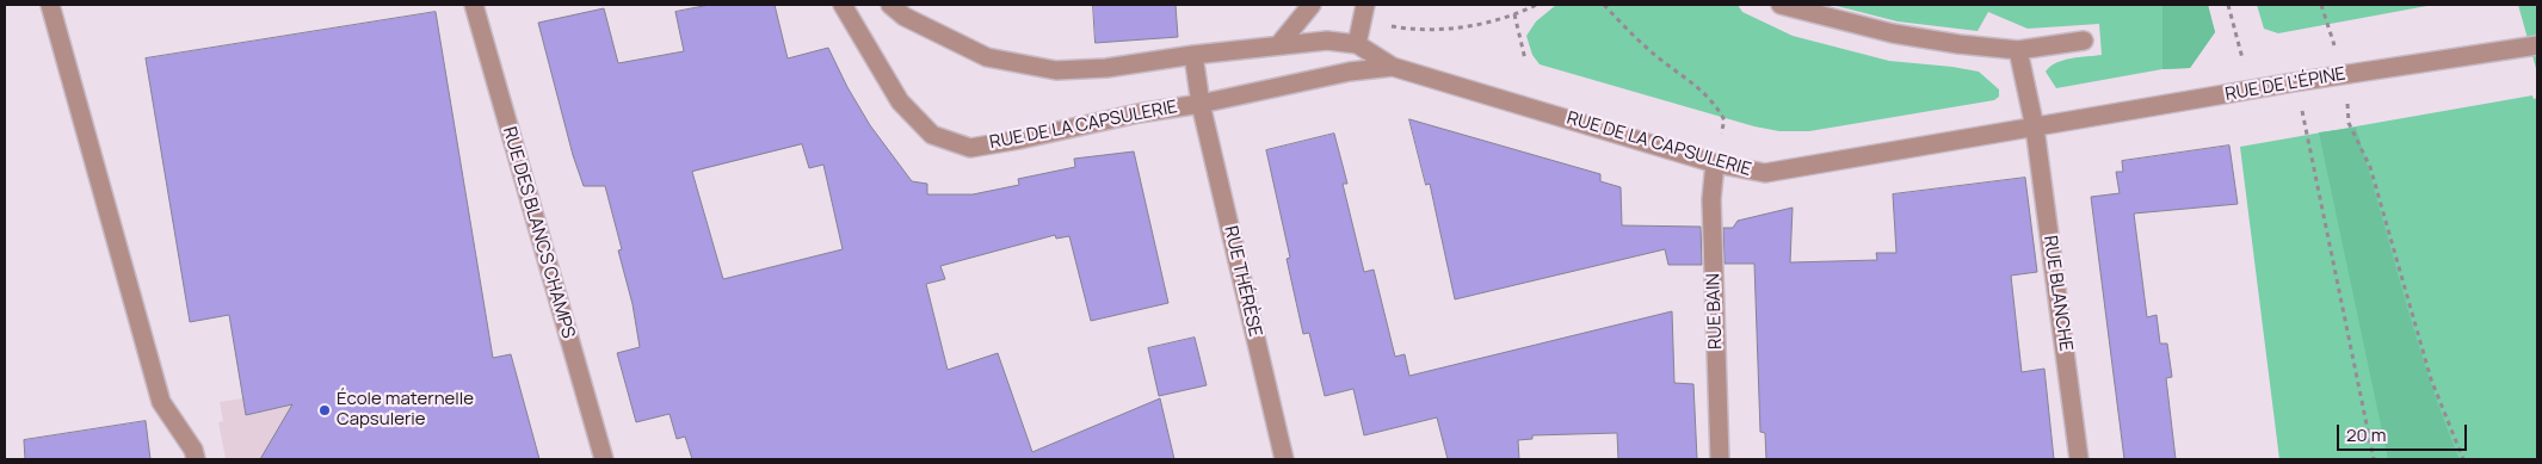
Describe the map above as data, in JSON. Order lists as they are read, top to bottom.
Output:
{
  "streets": {
    "street": [
      "RUE DE L'ÉPINE",
      "RUE DE LA CAPSULERIE",
      "RUE DES BLANCS CHAMPS",
      "RUE THÉRÈSE",
      "RUE BLANCHE",
      "RUE BAIN"
    ]
  },
  "crossings": [
    ["RUE DE L'ÉPINE", "RUE DE LA CAPSULERIE"],
    ["RUE DE L'ÉPINE", "RUE BLANCHE"],
    ["RUE DE LA CAPSULERIE", "RUE THÉRÈSE"],
    ["RUE DE LA CAPSULERIE", "RUE BLANCHE"],
    ["RUE DE LA CAPSULERIE", "RUE BAIN"]
  ],
  "places": ["École maternelle Capsulerie"],
  "scale_bar": "20 m"
}
